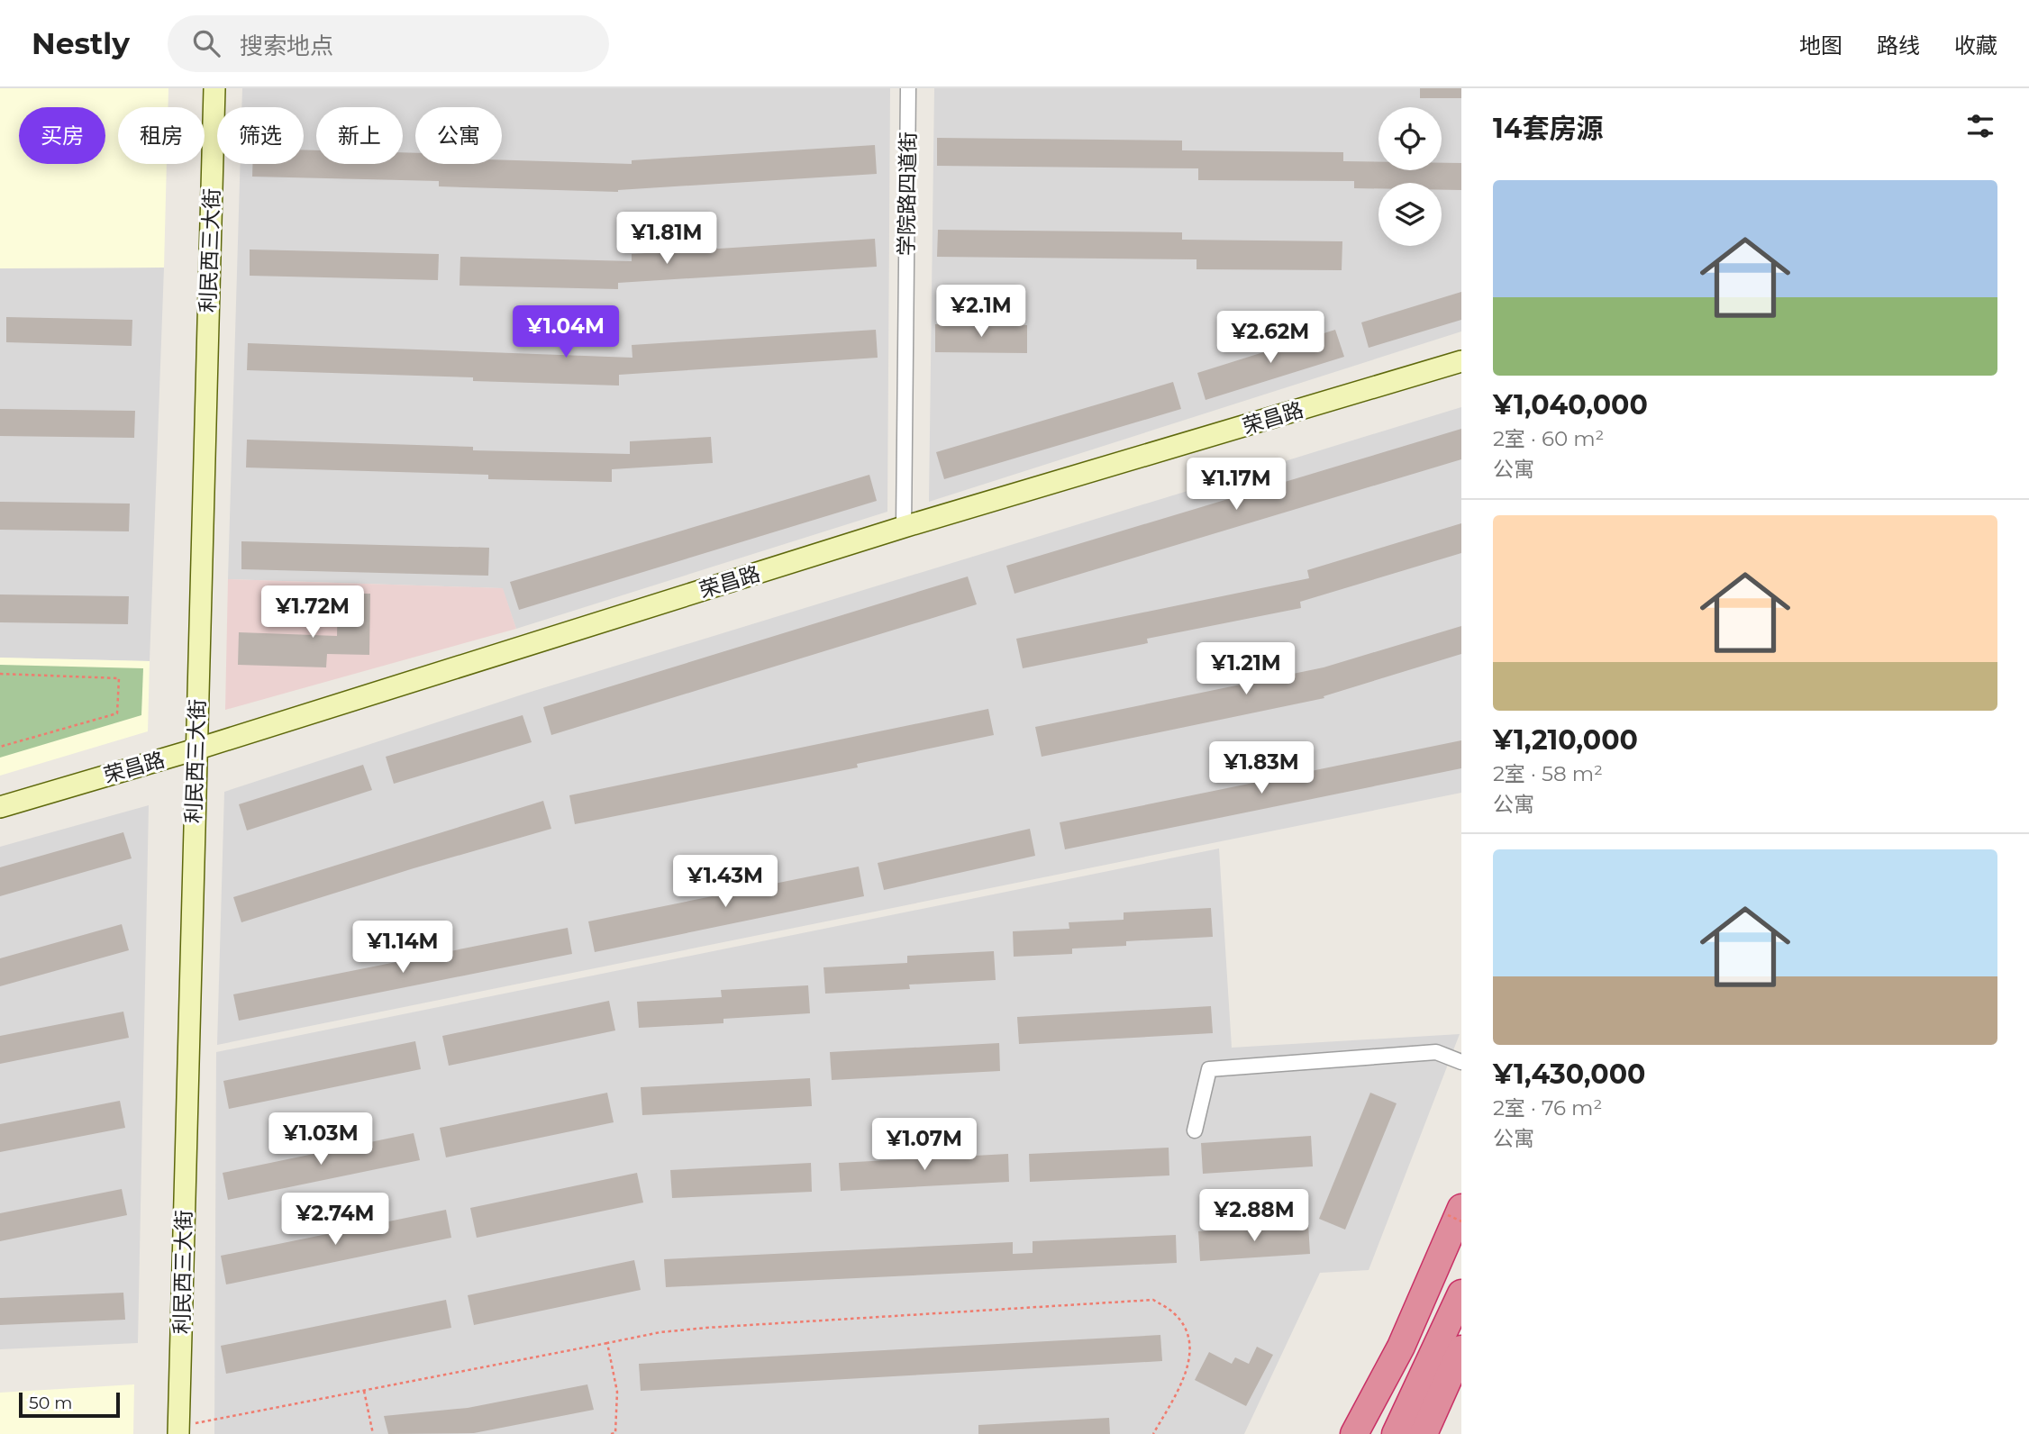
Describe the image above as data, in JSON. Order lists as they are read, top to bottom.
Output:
{
  "streets": {
    "main road": ["利民西三大街", "荣昌路"],
    "street": ["学院路四道街"]
  },
  "crossings": [
    ["学院路四道街", "荣昌路"],
    ["利民西三大街", "荣昌路"]
  ],
  "scale_bar": "50 m",
  "page": {
    "header": "Nestly",
    "search": "搜索地点",
    "nav": ["地图", "路线", "收藏"],
    "heading": "14套房源",
    "chip": [
      "买房",
      "租房",
      "筛选",
      "新上",
      "公寓"
    ],
    "list": [
      {
        "name": "¥1,040,000",
        "note": "2室 · 60 m² · 公寓"
      },
      {
        "name": "¥1,210,000",
        "note": "2室 · 58 m² · 公寓"
      },
      {
        "name": "¥1,430,000",
        "note": "2室 · 76 m² · 公寓"
      }
    ],
    "price": [
      "¥1.81M",
      "¥2.1M",
      "¥1.04M",
      "¥2.62M",
      "¥1.17M",
      "¥1.72M",
      "¥1.21M",
      "¥1.83M",
      "¥1.43M",
      "¥1.14M",
      "¥1.03M",
      "¥1.07M",
      "¥2.88M",
      "¥2.74M"
    ],
    "scale": "50 m"
  }
}
